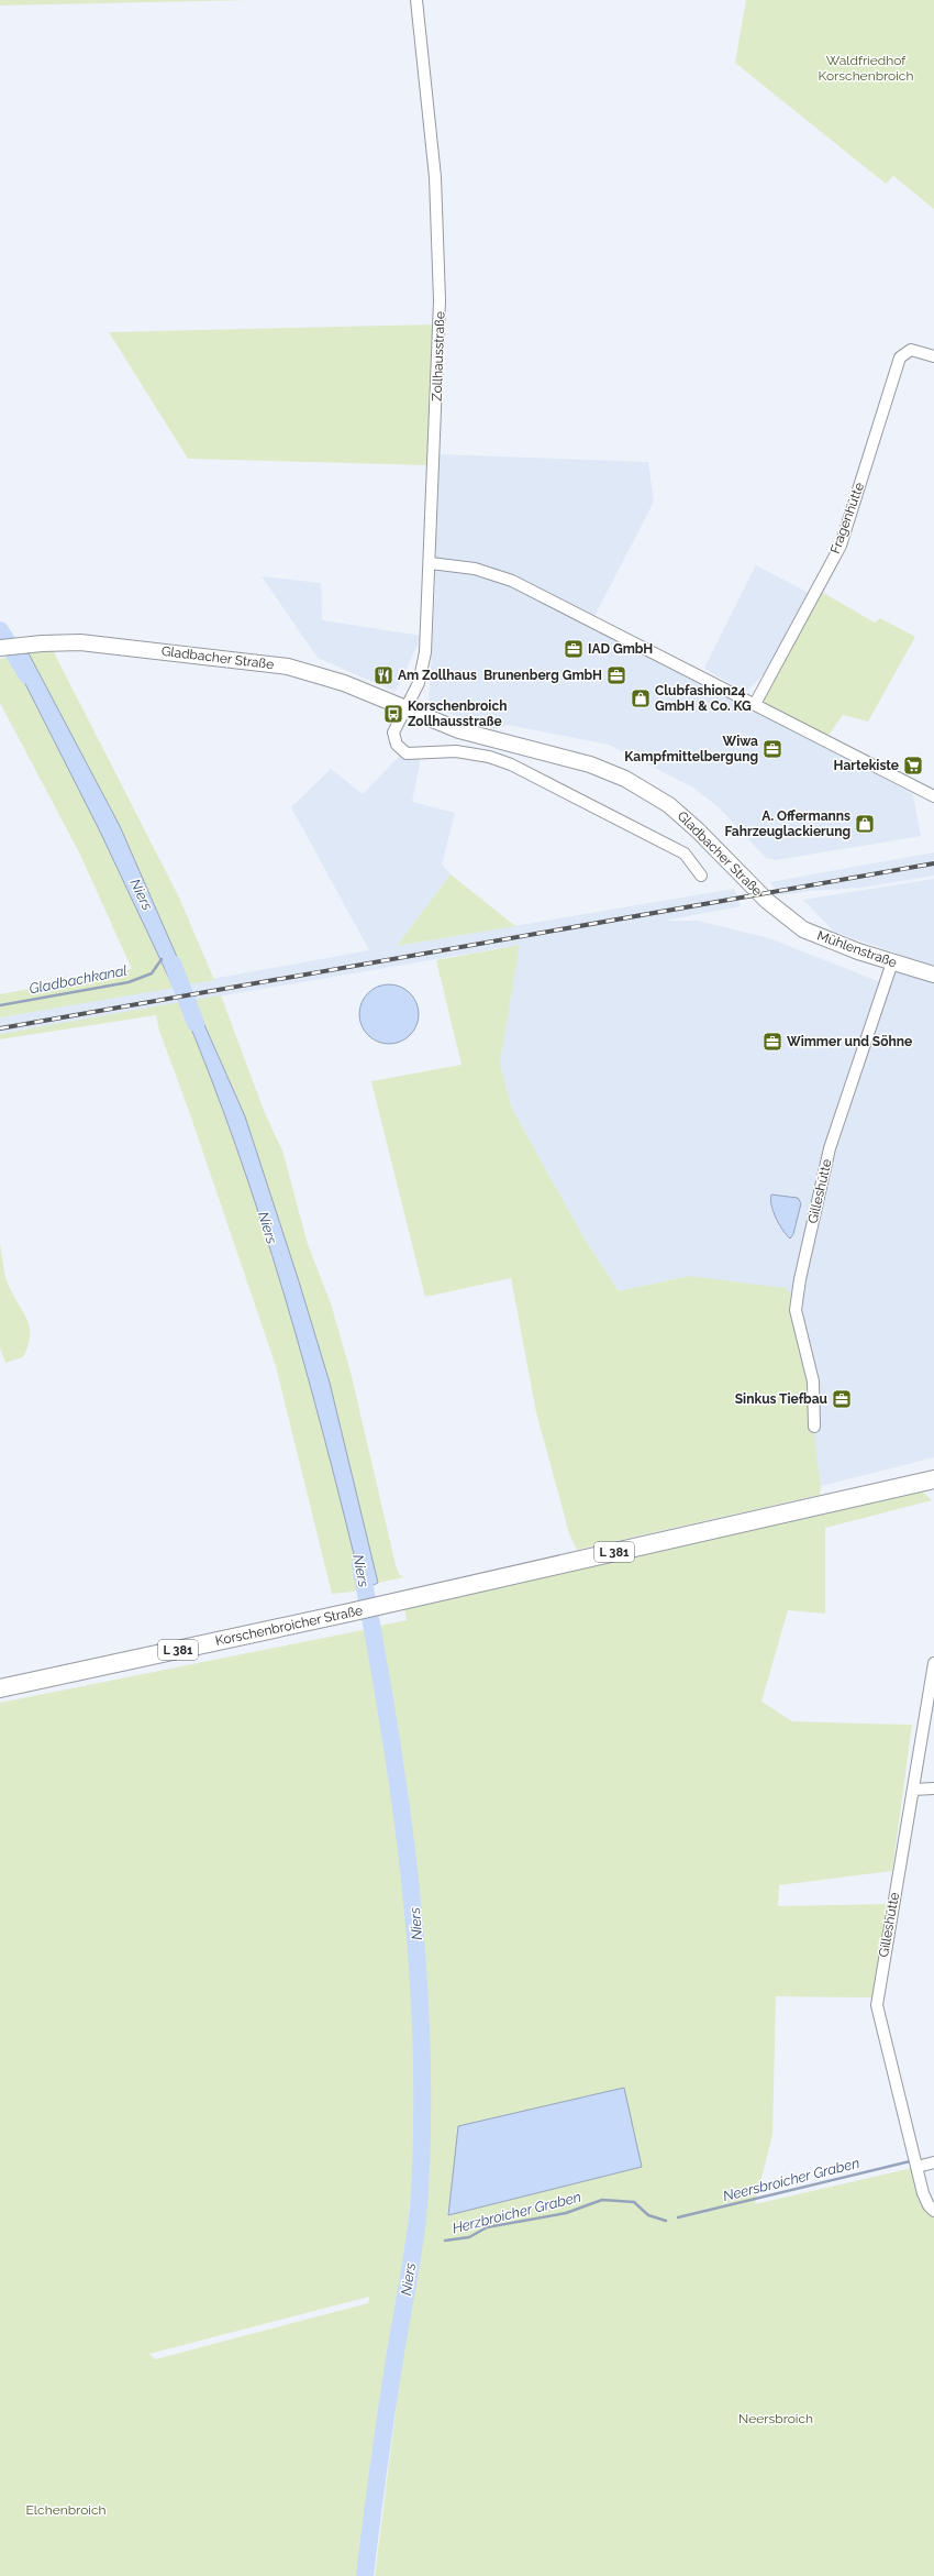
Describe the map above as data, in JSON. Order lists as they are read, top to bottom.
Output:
{
  "streets": {
    "main road": ["L 381", "Korschenbroicher Straße"],
    "street": [
      "Zollhausstraße",
      "Fragenhütte",
      "Gladbacher Straße",
      "Mühlenstraße",
      "Gilleshütte"
    ]
  },
  "crossings": [
    ["Zollhausstraße", "Gladbacher Straße"],
    ["Gladbacher Straße", "Mühlenstraße"],
    ["Mühlenstraße", "Gilleshütte"]
  ],
  "water": [
    "Niers",
    "Gladbachkanal",
    "Neersbroicher Graben",
    "Herzbroicher Graben"
  ],
  "parks": ["Waldfriedhof Korschenbroich", "Neersbroich", "Elchenbroich"],
  "places": {
    "office": [
      "IAD GmbH",
      "Brunenberg GmbH",
      "Wiwa Kampfmittelbergung",
      "Wimmer und Söhne",
      "Sinkus Tiefbau"
    ],
    "restaurant": ["Am Zollhaus"],
    "shop": ["Clubfashion24 GmbH & Co. KG", "A. Offermanns Fahrzeuglackierung"],
    "bus stop": ["Korschenbroich Zollhausstraße"],
    "supermarket": ["Hartekiste"]
  }
}
